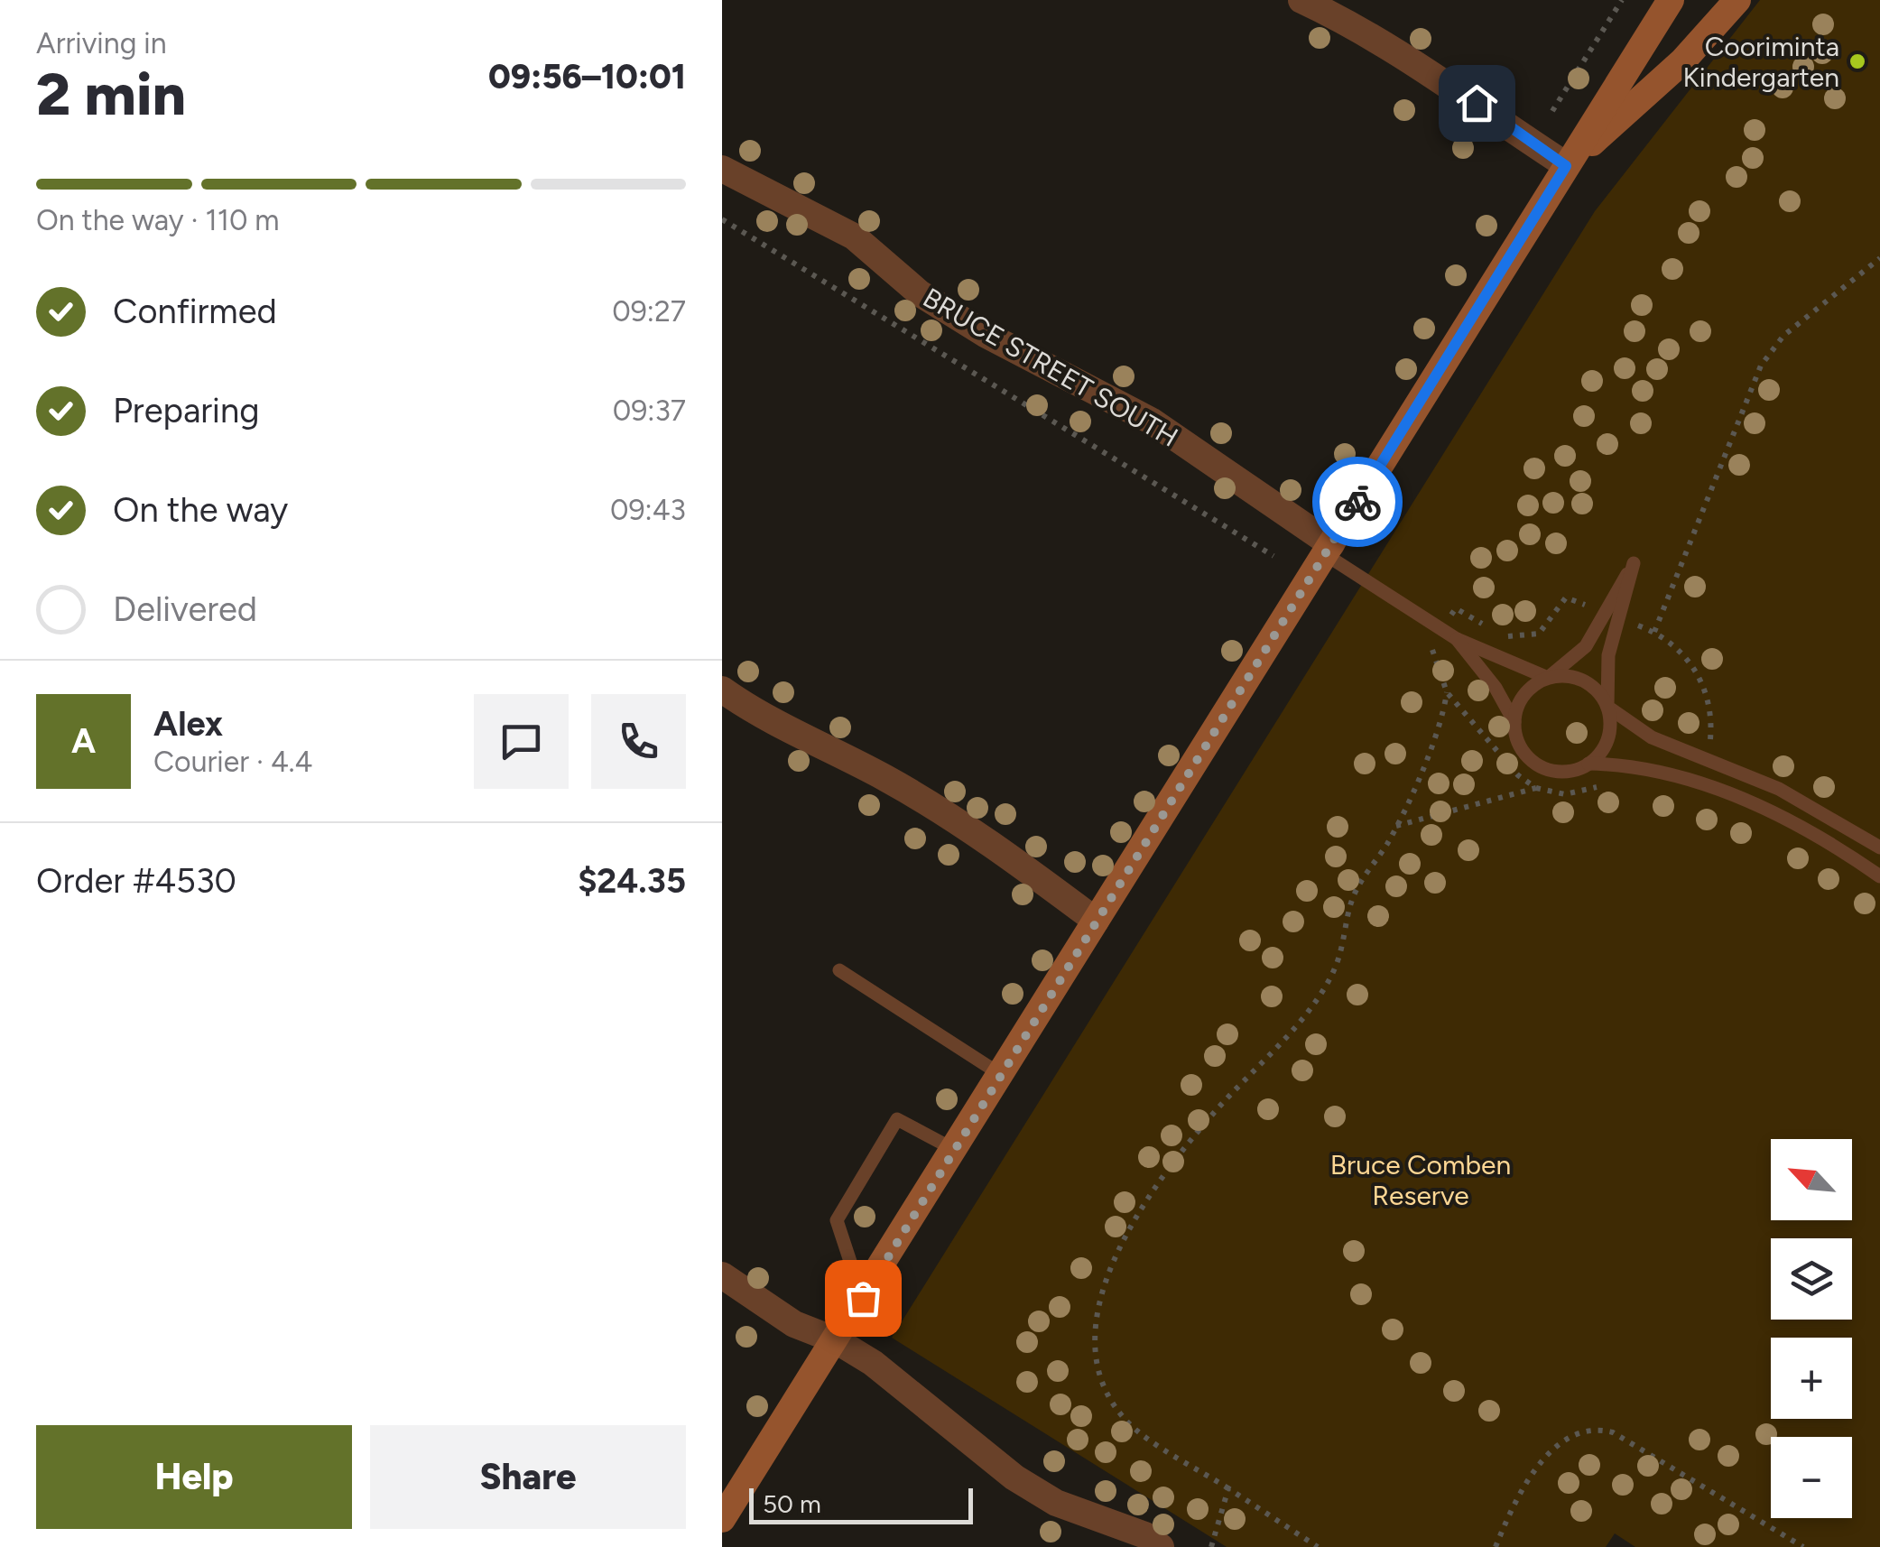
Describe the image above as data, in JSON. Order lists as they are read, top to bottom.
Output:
{
  "streets": {
    "street": ["BRUCE STREET SOUTH"]
  },
  "parks": ["Bruce Comben Reserve"],
  "places": ["Cooriminta Kindergarten"],
  "scale_bar": "50 m",
  "north": "top left",
  "page": {
    "heading": ["2 min", "Arriving in", "09:56–10:01"],
    "panel": [
      "Alex",
      "Courier · 4.4",
      "Order #4530",
      "$24.35"
    ],
    "bar": "On the way · 110 m",
    "list": [
      ["Confirmed", "09:27"],
      ["Preparing", "09:37"],
      ["On the way", "09:43"],
      "Delivered"
    ],
    "round": "A",
    "map_buttons": ["+", "−"],
    "buttons": ["Help", "Share"],
    "scale": "50 m"
  }
}
